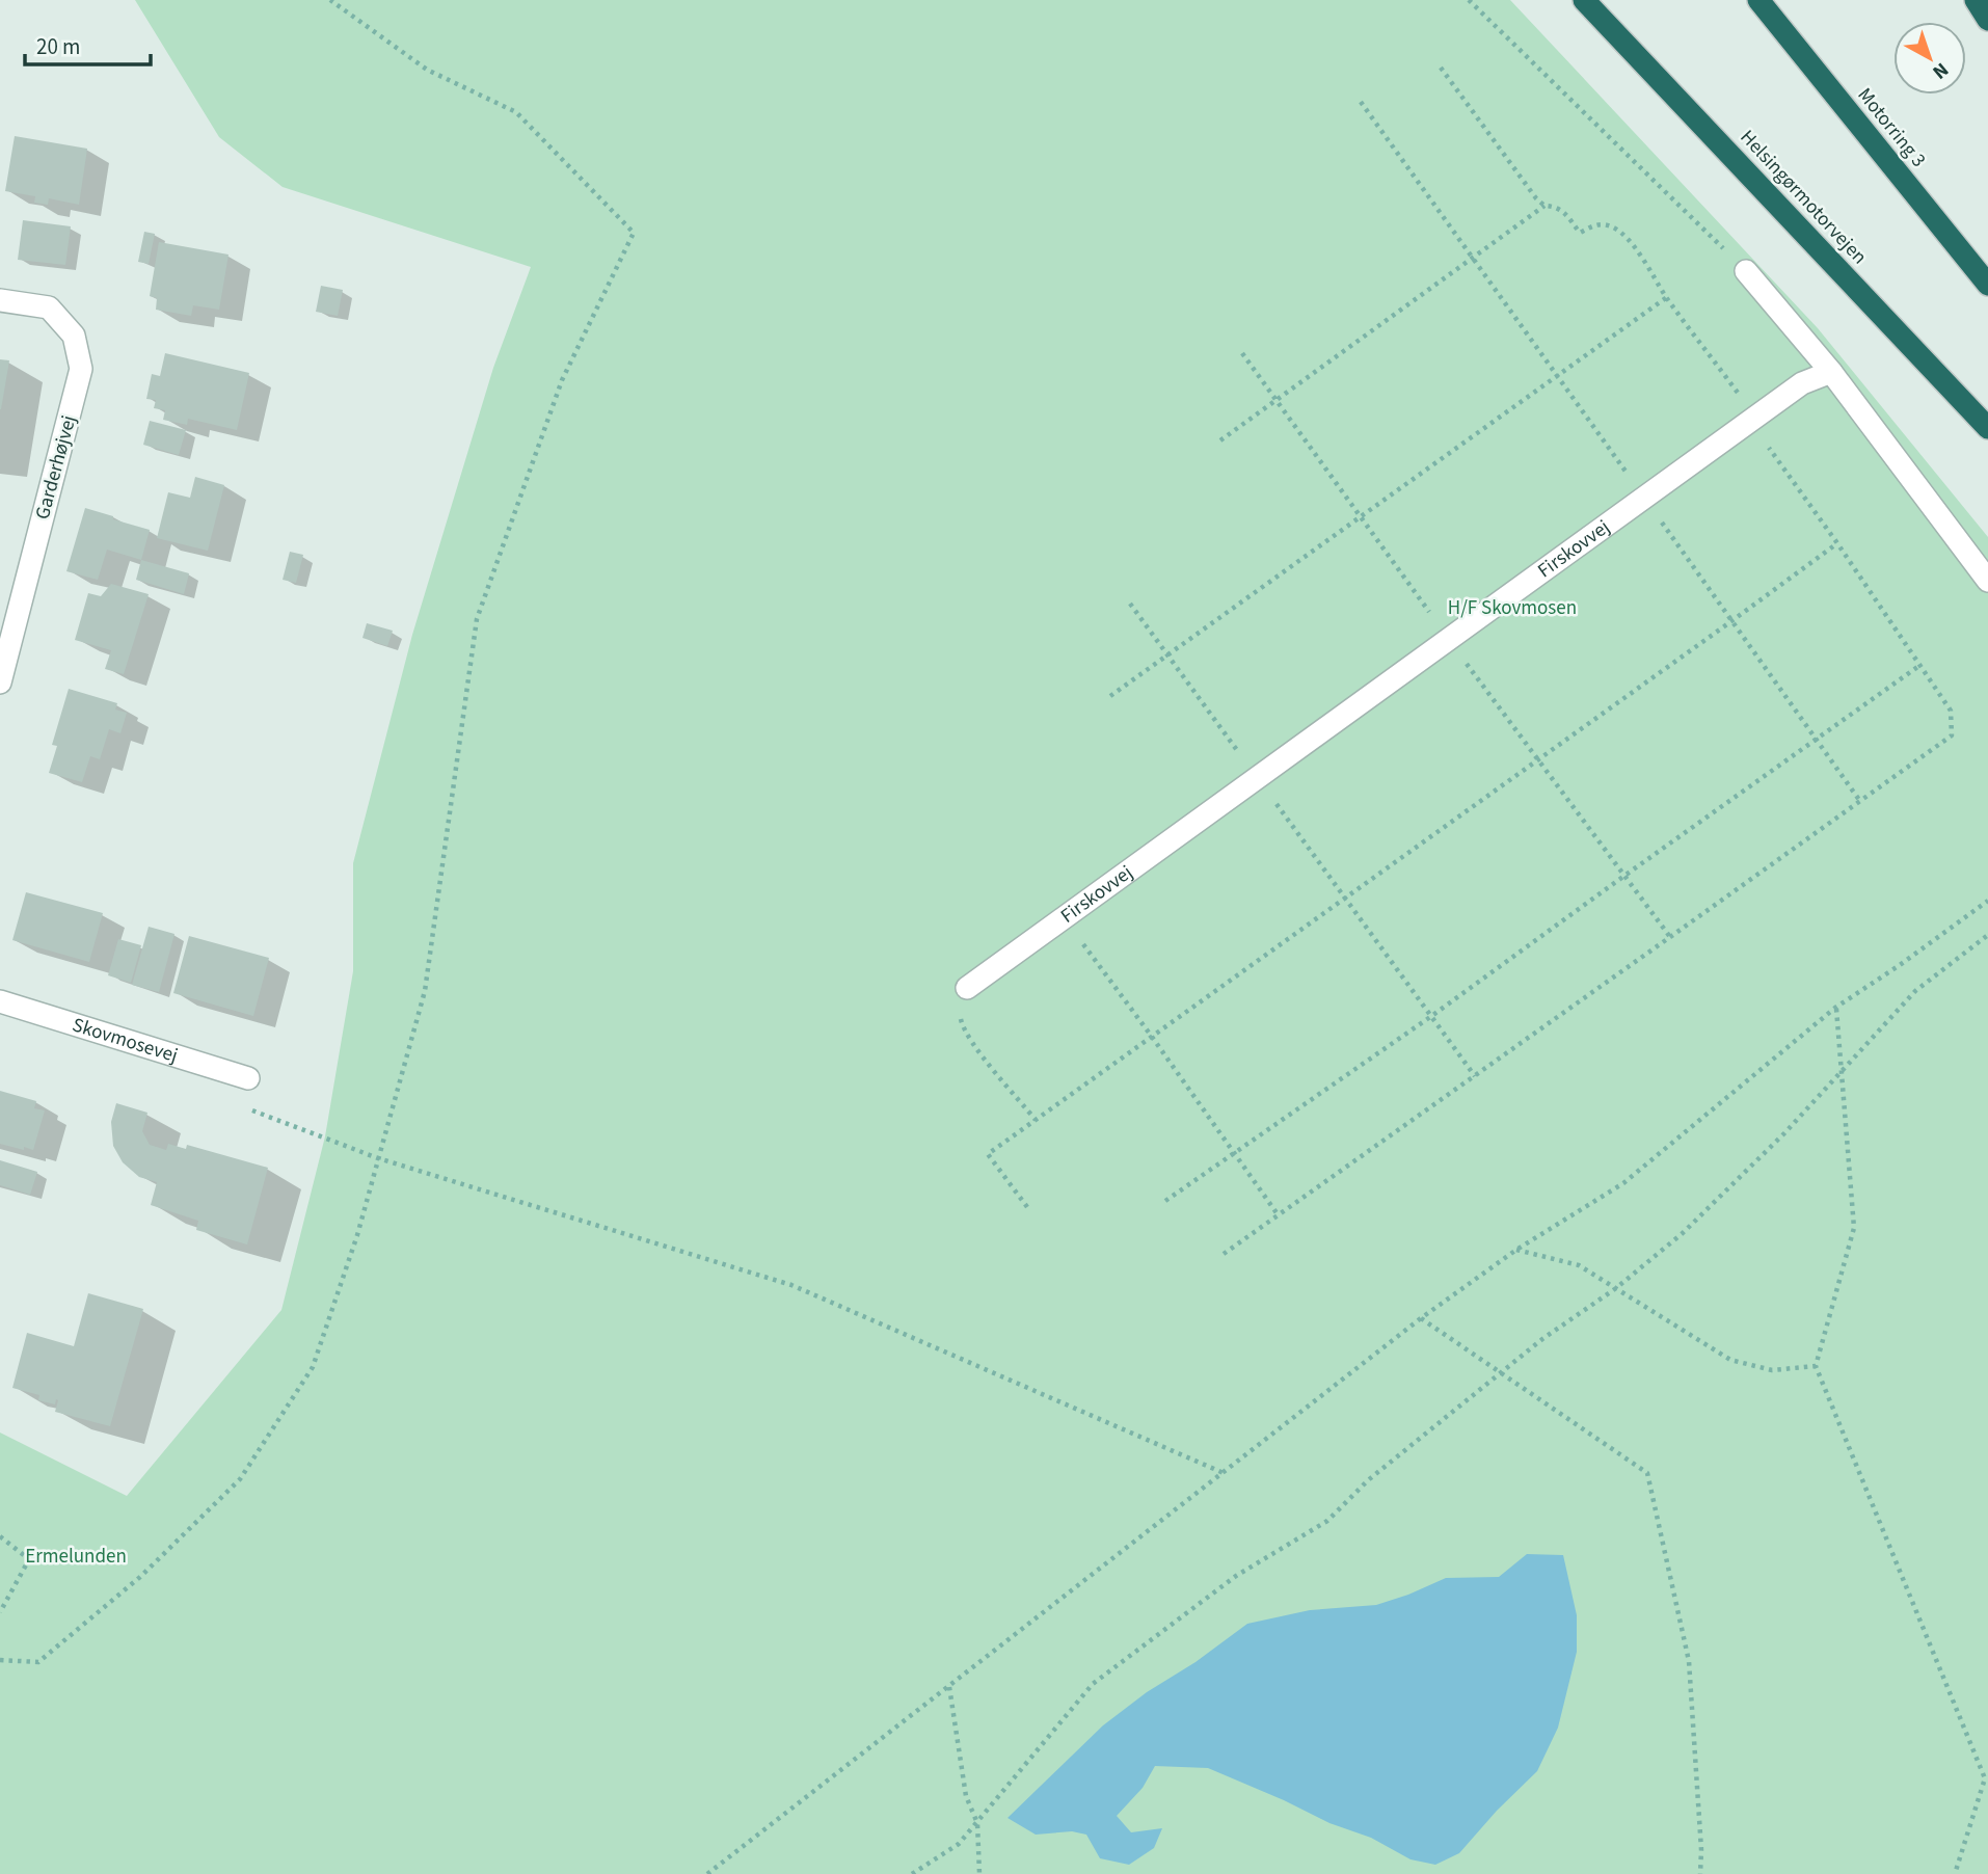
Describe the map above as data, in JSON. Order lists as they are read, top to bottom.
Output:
{
  "streets": {
    "highway": ["Motorring 3", "Helsingørmotorvejen"],
    "street": ["Garderhøjvej", "Firskovvej", "Skovmosevej"]
  },
  "parks": ["H/F Skovmosen", "Ermelunden"],
  "scale_bar": "20 m",
  "north": "bottom right"
}
